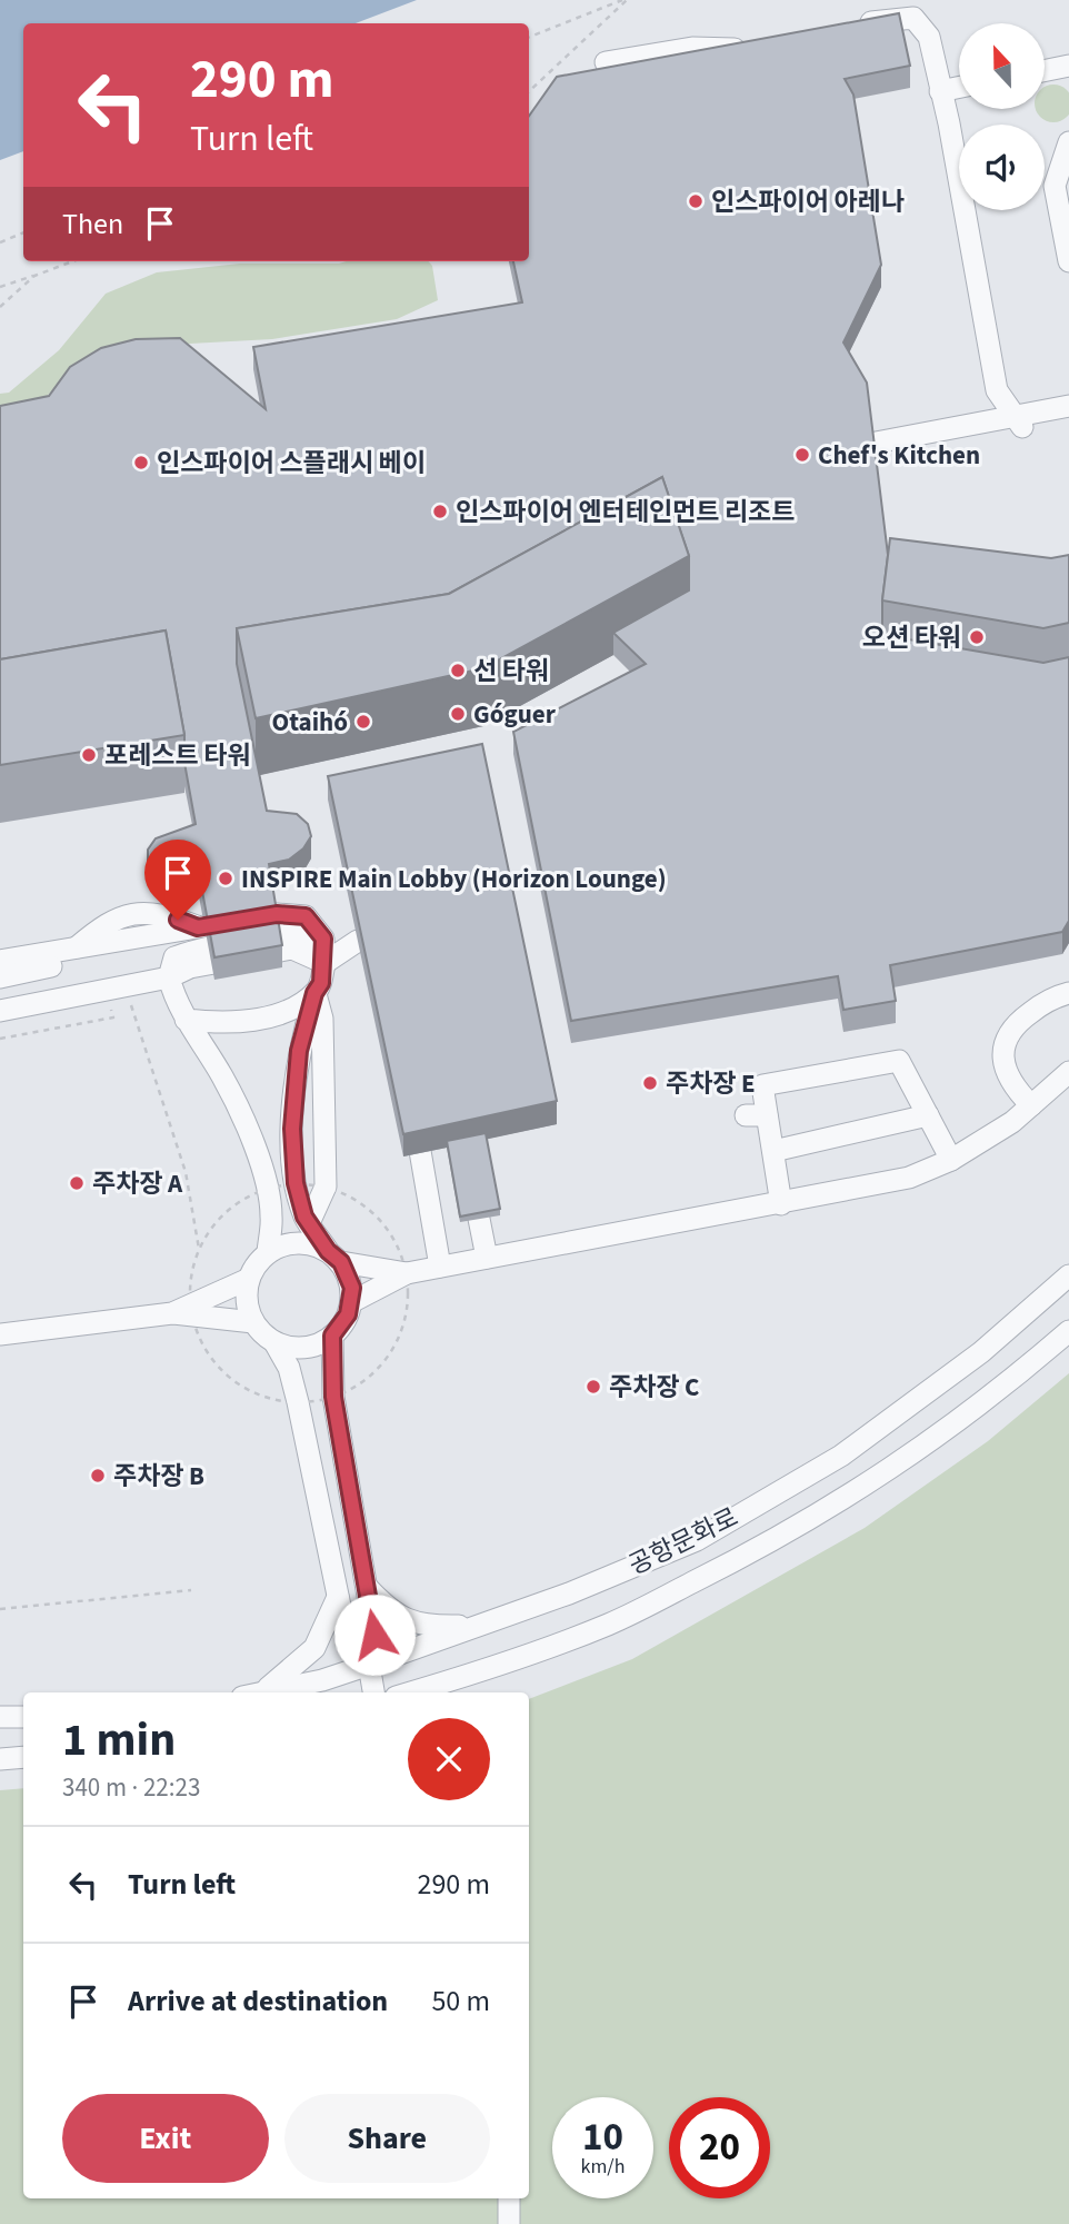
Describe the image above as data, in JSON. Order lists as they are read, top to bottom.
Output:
{
  "streets": {
    "street": ["공항문화로"]
  },
  "places": [
    "인스파이어 아레나",
    "Chef's Kitchen",
    "인스파이어 스플래시 베이",
    "인스파이어 엔터테인먼트 리조트",
    "오션 타워",
    "선 타워",
    "Góguer",
    "Otaihó",
    "포레스트 타워",
    "INSPIRE Main Lobby (Horizon Lounge)",
    "주차장 E",
    "주차장 A",
    "주차장 C",
    "주차장 B"
  ],
  "north": "top",
  "page": {
    "turn": ["290 m", "Turn left"],
    "then": "Then",
    "heading": ["1 min", "340 m · 22:23"],
    "list": [
      {
        "name": "Turn left",
        "value": "290 m"
      },
      {
        "name": "Arrive at destination",
        "value": "50 m"
      }
    ],
    "buttons": ["Exit", "Share"],
    "speed": "10 km/h",
    "limit": "20"
  }
}
